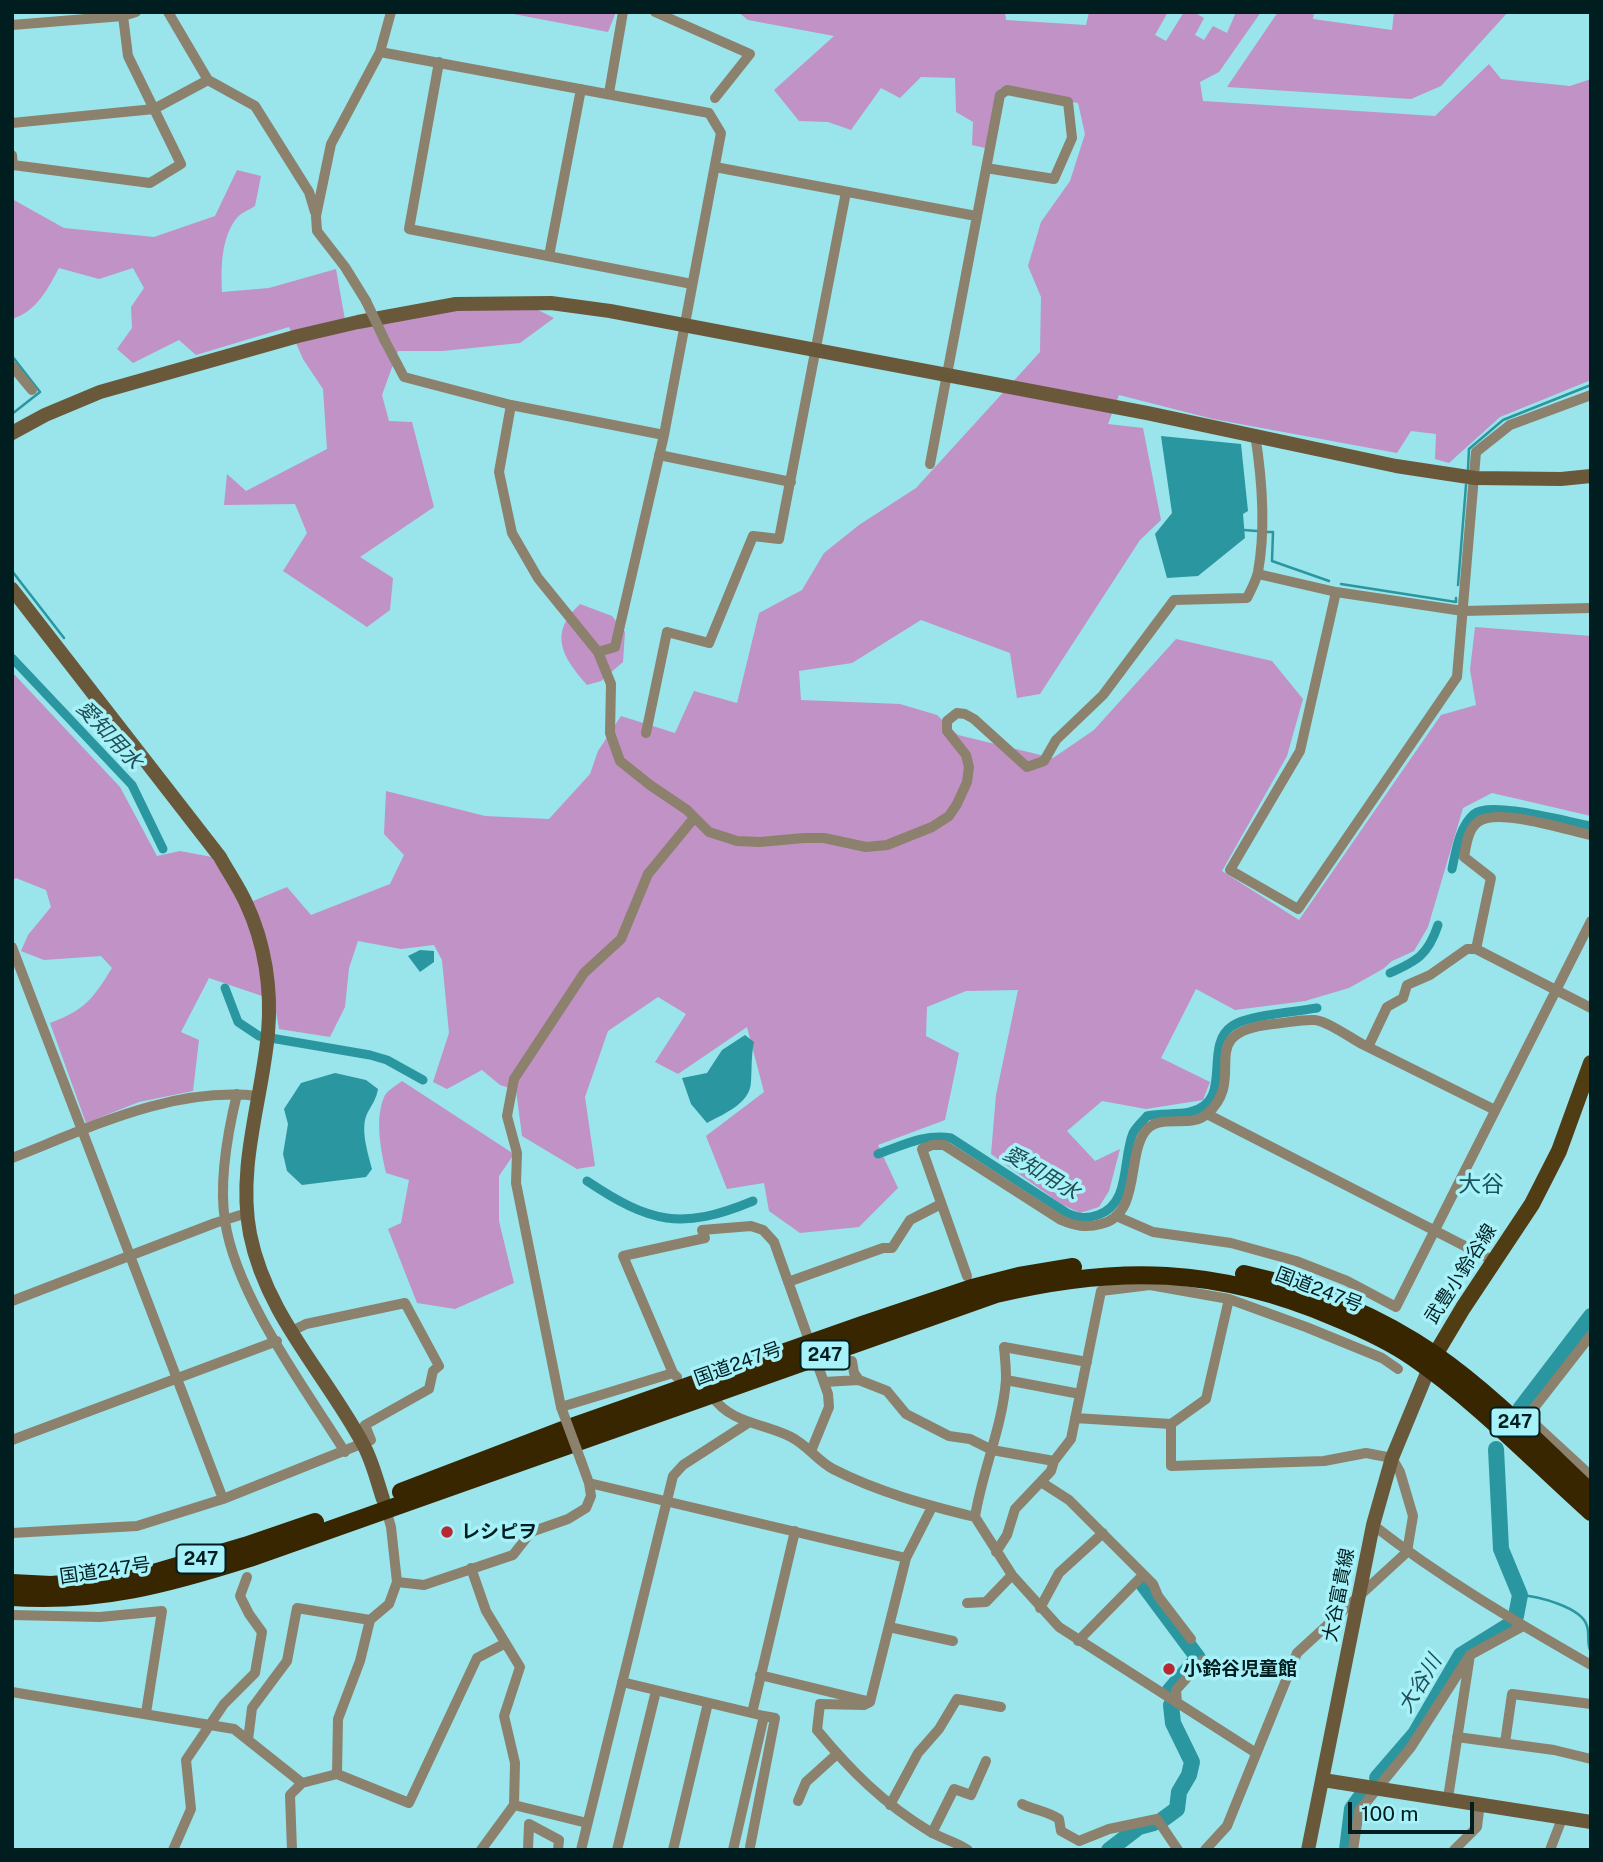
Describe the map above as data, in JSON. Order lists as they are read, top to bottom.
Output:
{
  "streets": {
    "highway": ["国道247号", "247"],
    "main road": ["武豊小鈴谷線"],
    "street": ["大谷富貴線"]
  },
  "crossings": [
    ["武豊小鈴谷線", "国道247号"],
    ["武豊小鈴谷線", "大谷富貴線"],
    ["国道247号", "大谷富貴線"]
  ],
  "districts": ["大谷"],
  "water": ["愛知用水", "大谷川"],
  "places": ["レシピヲ", "小鈴谷児童館"],
  "scale_bar": "100 m"
}
